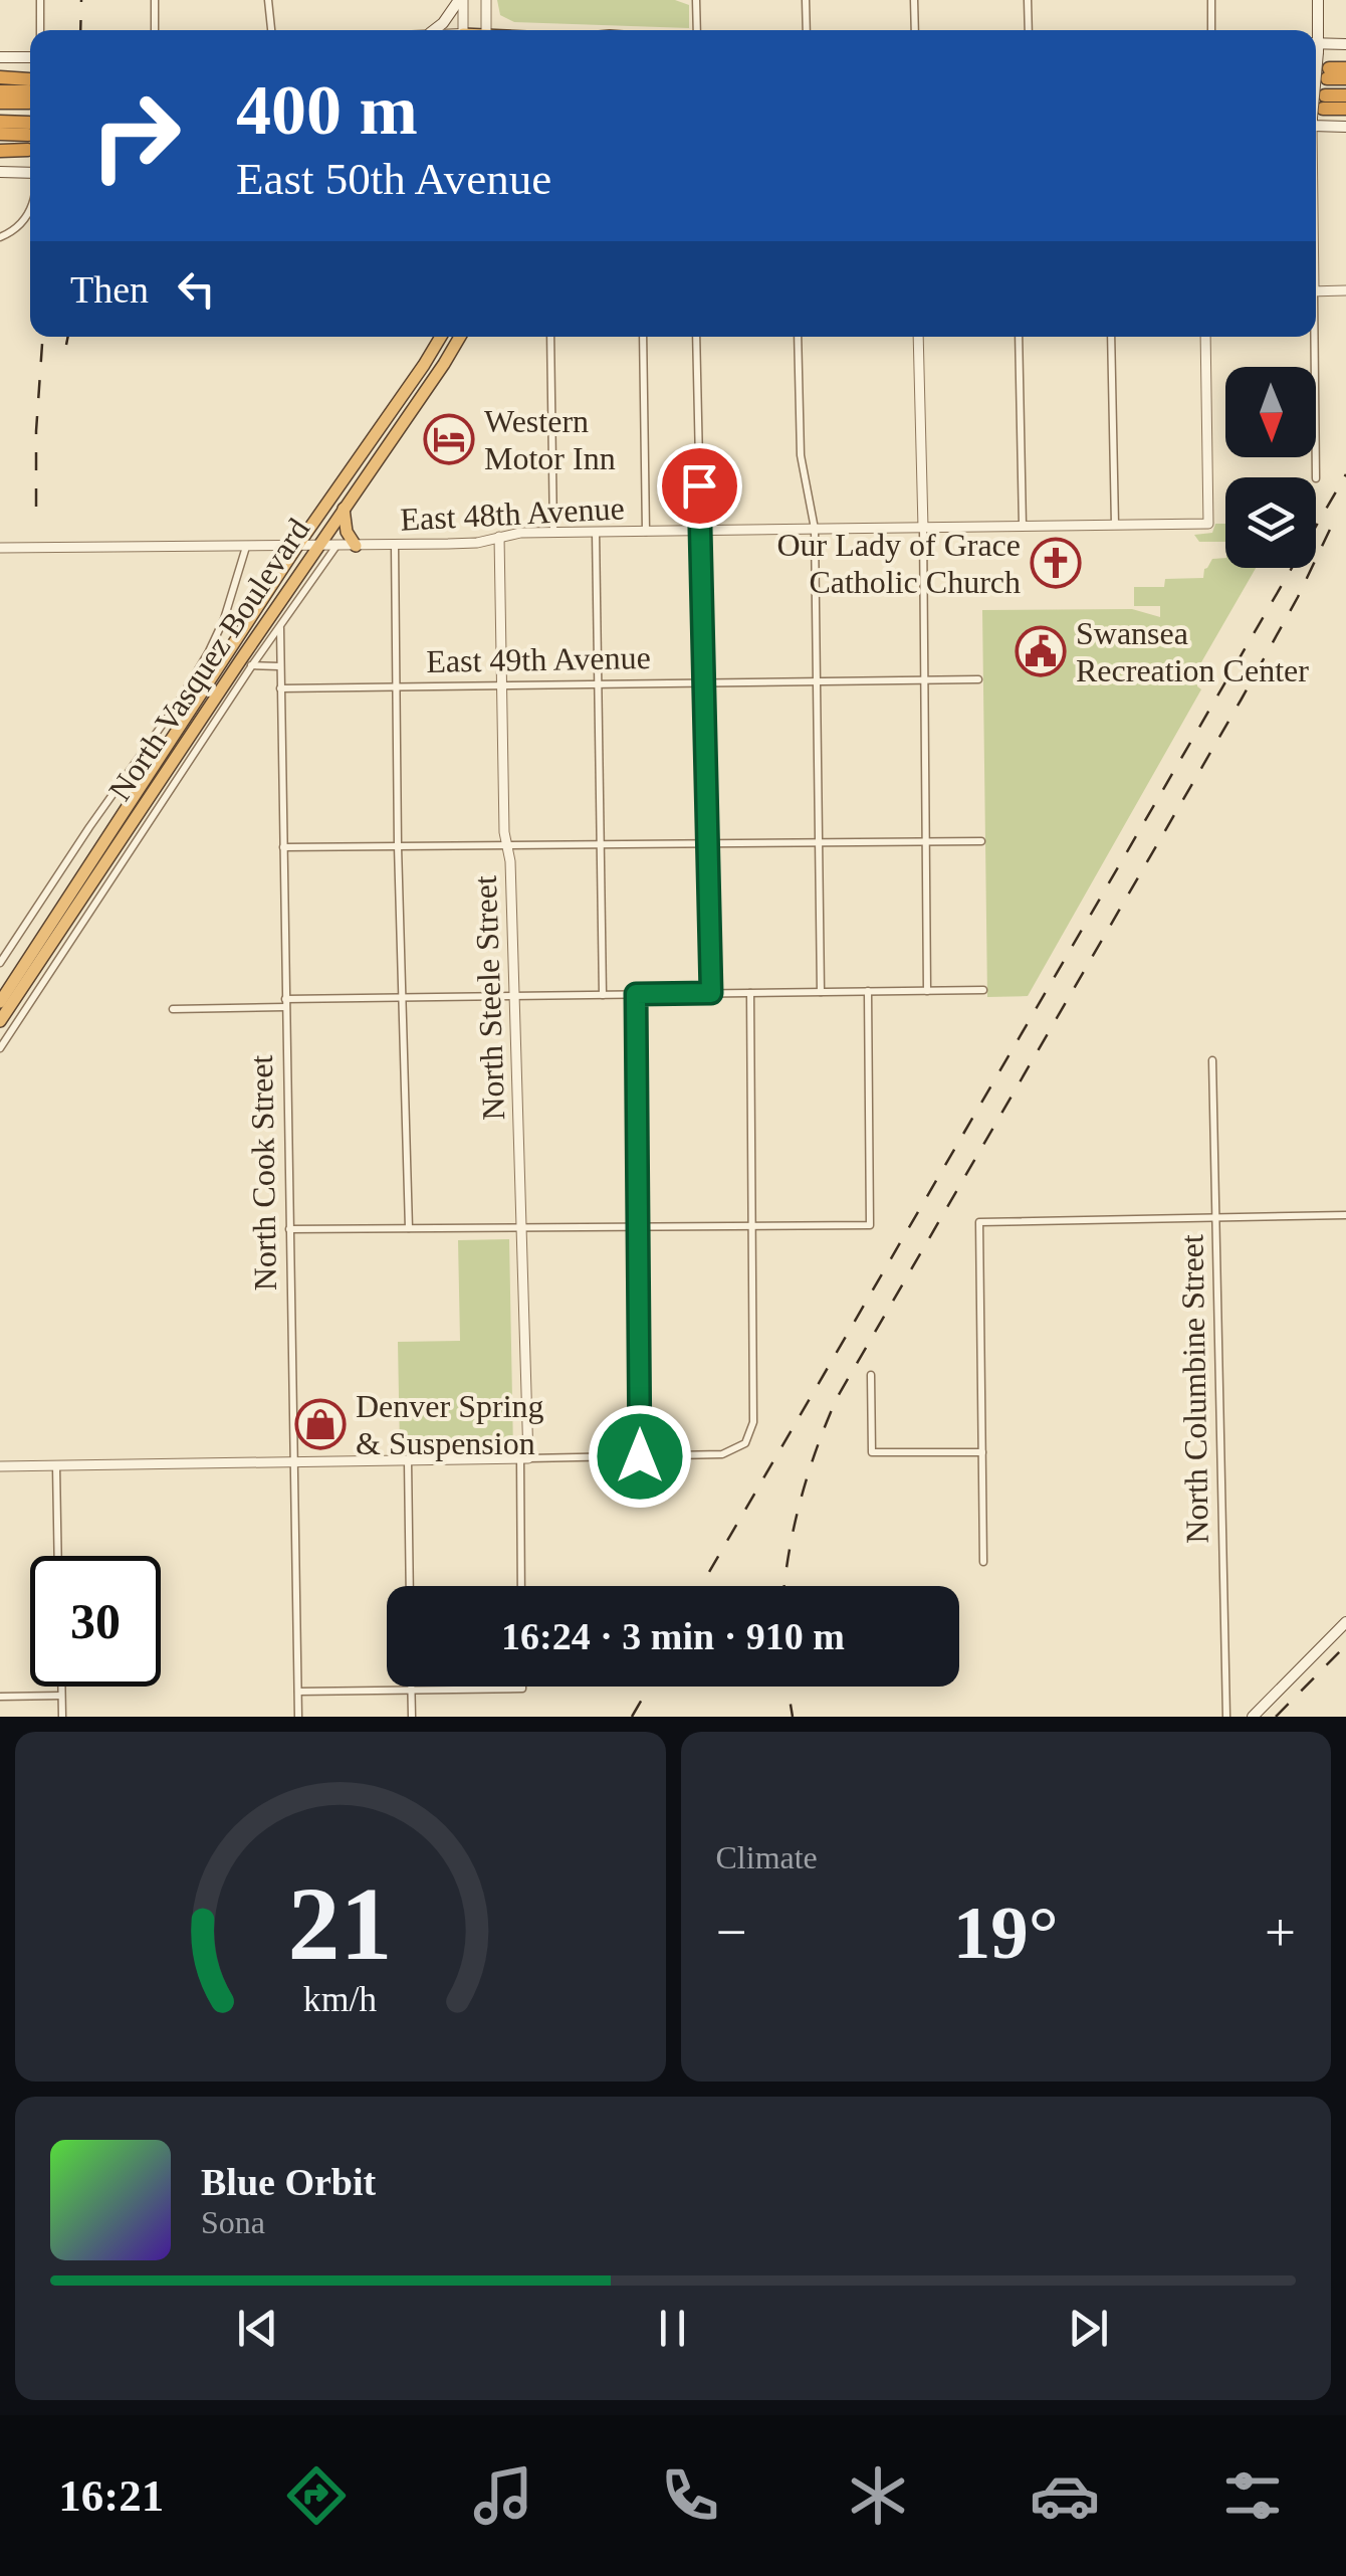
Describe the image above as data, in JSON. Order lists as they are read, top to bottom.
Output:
{
  "streets": {
    "highway": ["North Vasquez Boulevard"],
    "street": [
      "East 48th Avenue",
      "East 49th Avenue",
      "North Steele Street",
      "North Cook Street",
      "North Columbine Street"
    ]
  },
  "crossings": [
    ["East 48th Avenue", "North Vasquez Boulevard"],
    ["East 48th Avenue", "North Steele Street"],
    ["East 49th Avenue", "North Steele Street"],
    ["East 49th Avenue", "North Cook Street"]
  ],
  "places": {
    "hotel": ["Western Motor Inn"],
    "church": ["Our Lady of Grace Catholic Church"],
    "public building": ["Swansea Recreation Center"],
    "shop": ["Denver Spring & Suspension"]
  },
  "north": "bottom",
  "page": {
    "turn": ["400 m", "East 50th Avenue"],
    "then": "Then",
    "limit": "30",
    "trip": "16:24 · 3 min · 910 m",
    "tile": "Climate",
    "heat": ["−", "19°", "+"],
    "song": ["Blue Orbit", "Sona"],
    "tabs": "16:21",
    "gauge": ["21", "km/h"]
  }
}
